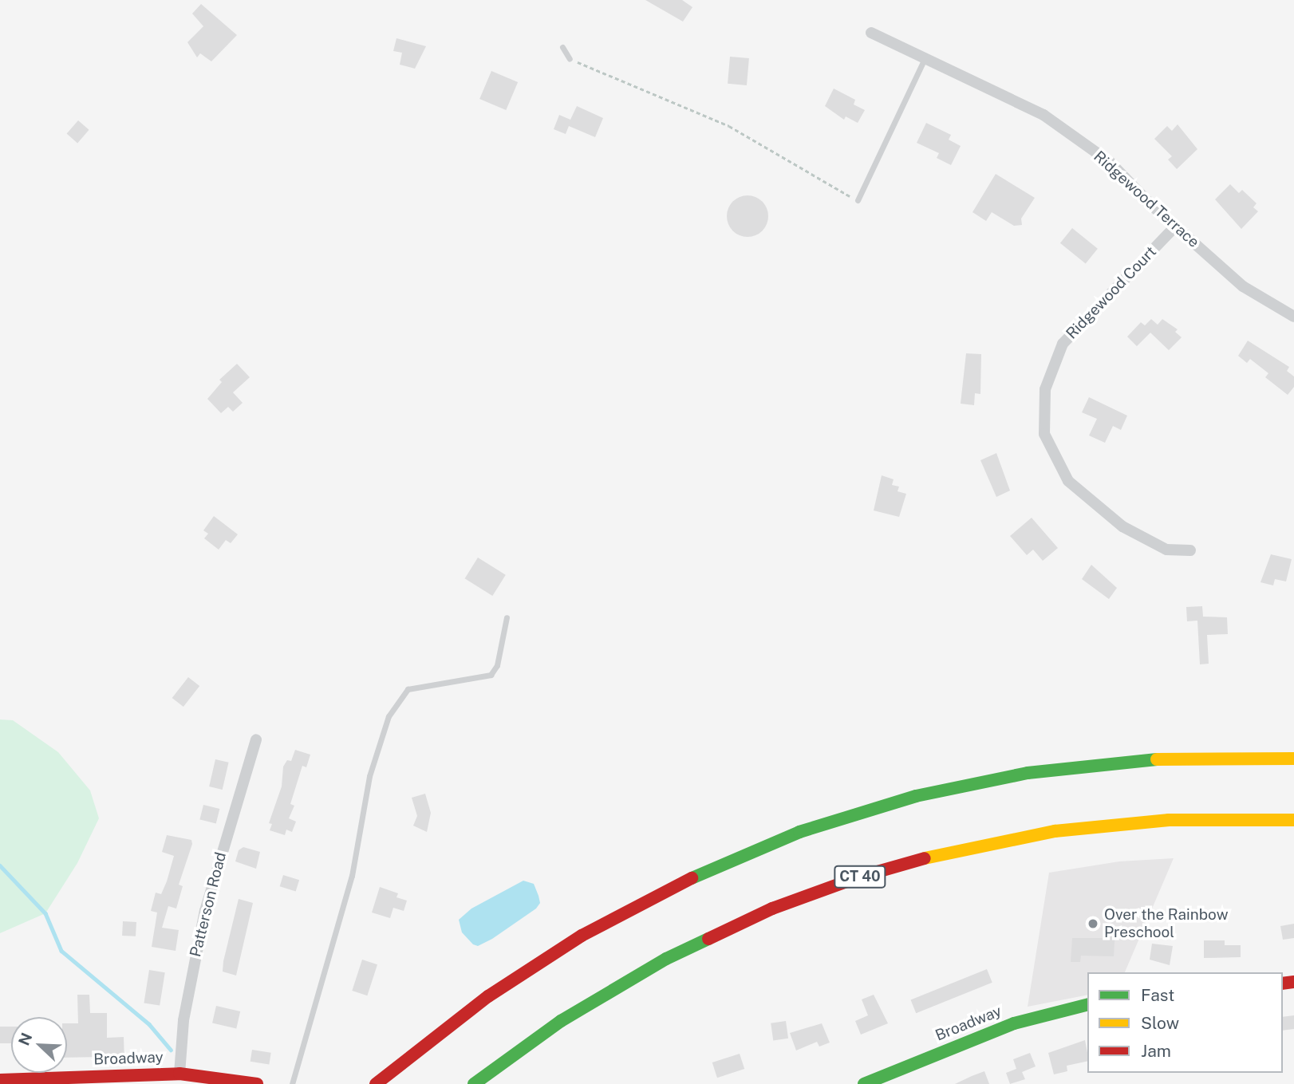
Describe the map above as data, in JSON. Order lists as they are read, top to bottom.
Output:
{
  "streets": {
    "main road": ["CT 40", "Broadway"],
    "street": ["Ridgewood Terrace", "Ridgewood Court", "Patterson Road"]
  },
  "crossings": [
    ["Ridgewood Terrace", "Ridgewood Court"],
    ["Patterson Road", "Broadway"]
  ],
  "places": ["Over the Rainbow Preschool"],
  "legend": ["Fast", "Slow", "Jam"],
  "north": "top left"
}
